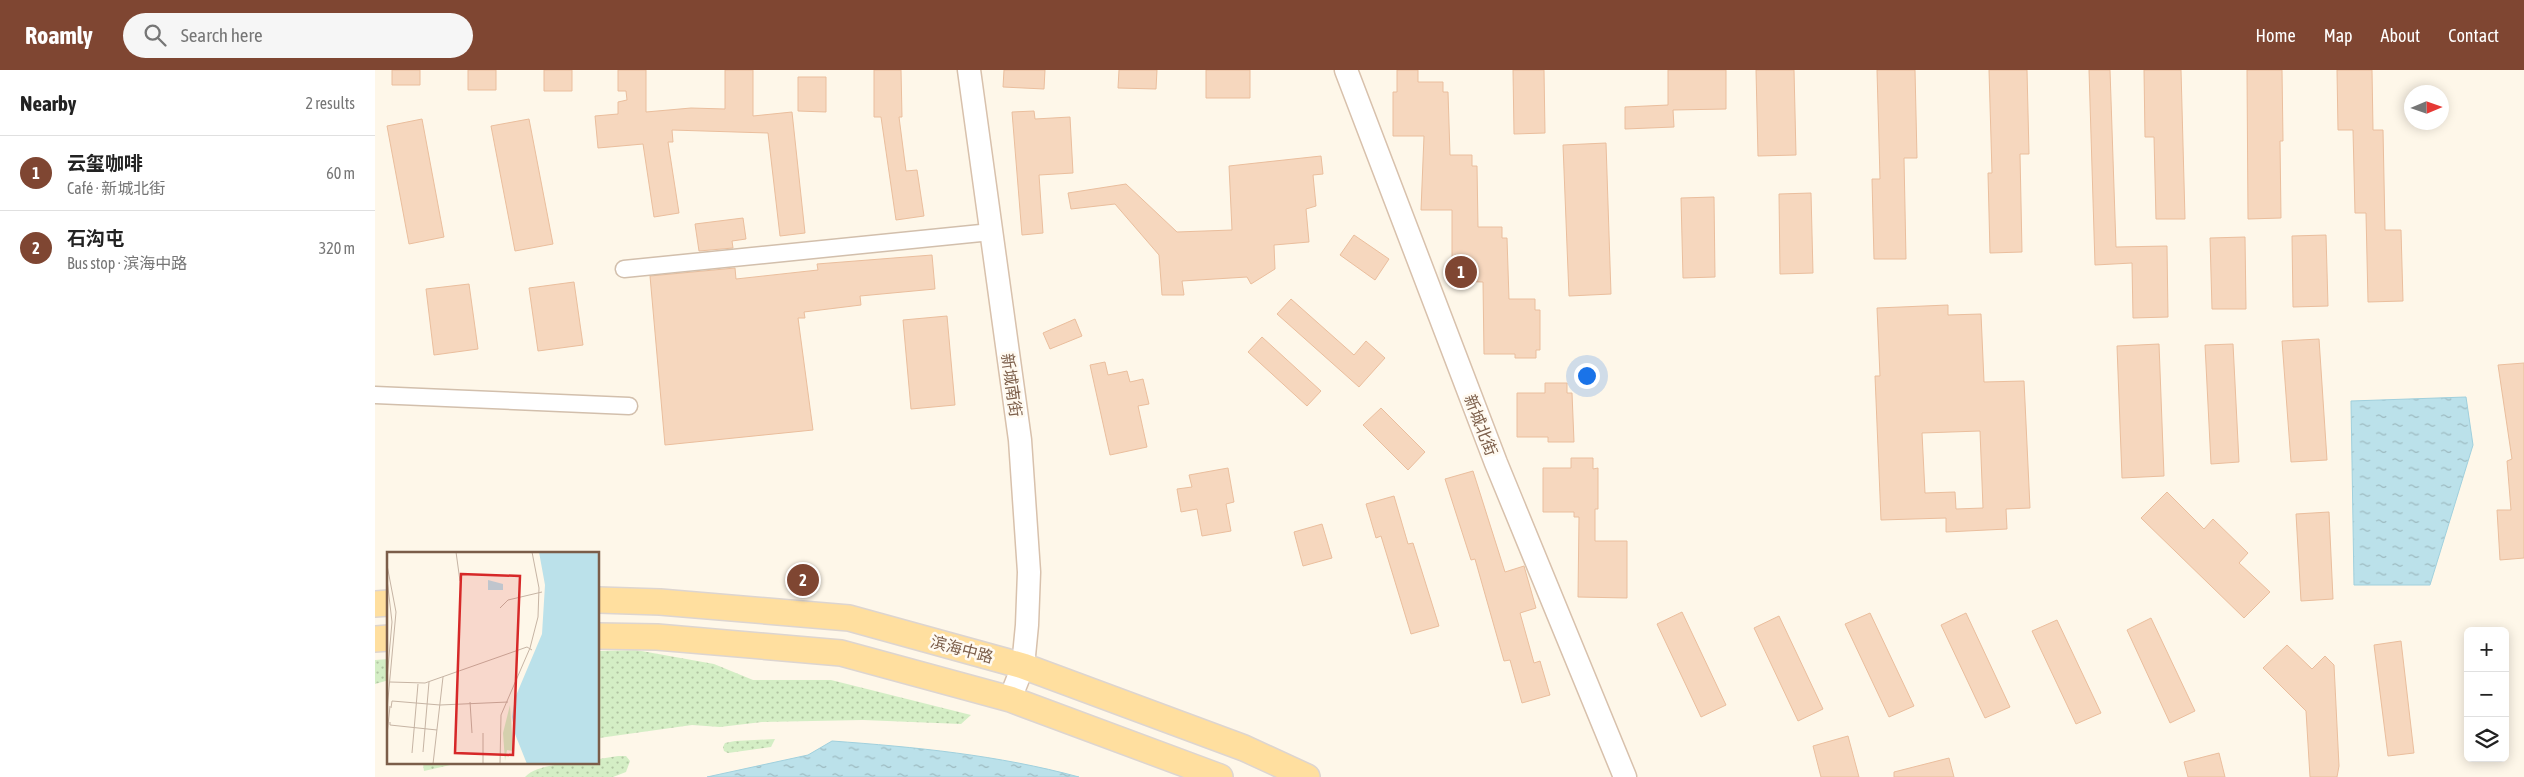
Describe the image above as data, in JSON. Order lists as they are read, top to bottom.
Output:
{
  "streets": {
    "main road": ["滨海中路"],
    "street": ["新城南街", "新城北街"]
  },
  "crossings": [
    ["新城南街", "滨海中路"]
  ],
  "north": "right",
  "page": {
    "header": "Roamly",
    "search": "Search here",
    "nav": [
      "Home",
      "Map",
      "About",
      "Contact"
    ],
    "heading": ["Nearby", "2 results"],
    "list": [
      {
        "mark": "1",
        "name": "云玺咖啡",
        "note": "Café · 新城北街",
        "value": "60 m"
      },
      {
        "mark": "2",
        "name": "石沟屯",
        "note": "Bus stop · 滨海中路",
        "value": "320 m"
      }
    ],
    "pins": ["1", "2"],
    "map_buttons": ["+", "−"]
  }
}
